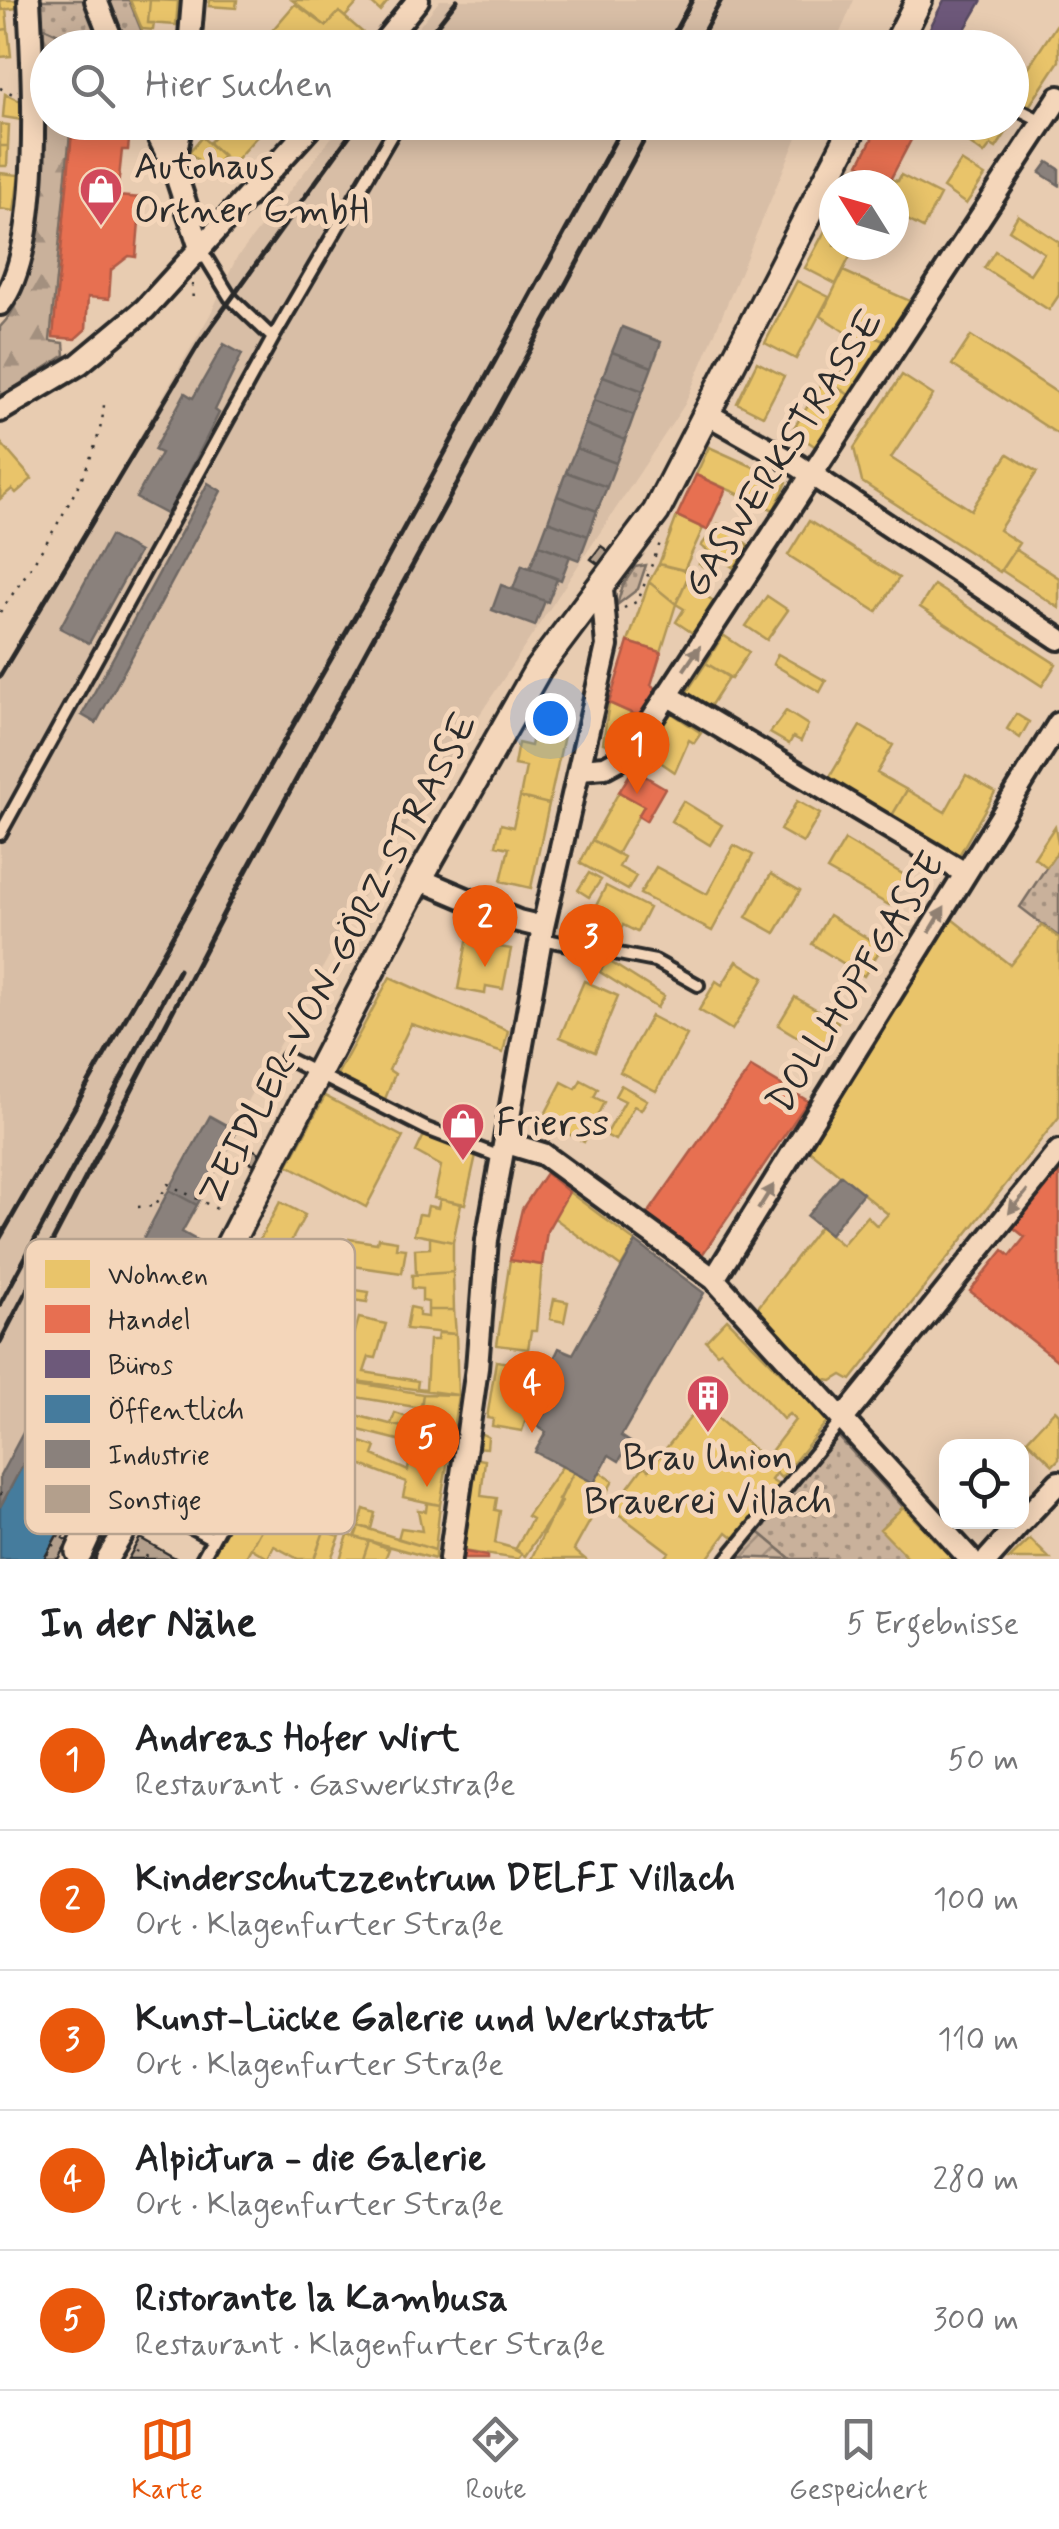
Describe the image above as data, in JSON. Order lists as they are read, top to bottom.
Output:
{
  "streets": {
    "street": ["GASWERKSTRASSE", "ZEIDLER-VON-GÖRZ-STRASSE", "DOLLHOPFGASSE"]
  },
  "one_way": ["DOLLHOPFGASSE"],
  "places": {
    "shop": ["Autohaus Ortner GmbH", "Frierss"],
    "building": ["Brau Union Brauerei Villach"]
  },
  "legend": [
    "Wohnen",
    "Handel",
    "Büros",
    "Öffentlich",
    "Industrie",
    "Sonstige"
  ],
  "north": "top left",
  "page": {
    "search": "Hier suchen",
    "pins": [
      "1",
      "2",
      "3",
      "4",
      "5"
    ],
    "heading": ["In der Nähe", "5 Ergebnisse"],
    "list": [
      {
        "mark": "1",
        "name": "Andreas Hofer Wirt",
        "note": "Restaurant · Gaswerkstraße",
        "value": "50 m"
      },
      {
        "mark": "2",
        "name": "Kinderschutzzentrum DELFI Villach",
        "note": "Ort · Klagenfurter Straße",
        "value": "100 m"
      },
      {
        "mark": "3",
        "name": "Kunst-Lücke Galerie und Werkstatt",
        "note": "Ort · Klagenfurter Straße",
        "value": "110 m"
      },
      {
        "mark": "4",
        "name": "Alpictura - die Galerie",
        "note": "Ort · Klagenfurter Straße",
        "value": "280 m"
      },
      {
        "mark": "5",
        "name": "Ristorante la Kambusa",
        "note": "Restaurant · Klagenfurter Straße",
        "value": "300 m"
      }
    ],
    "nav": ["Karte", "Route", "Gespeichert"]
  }
}
